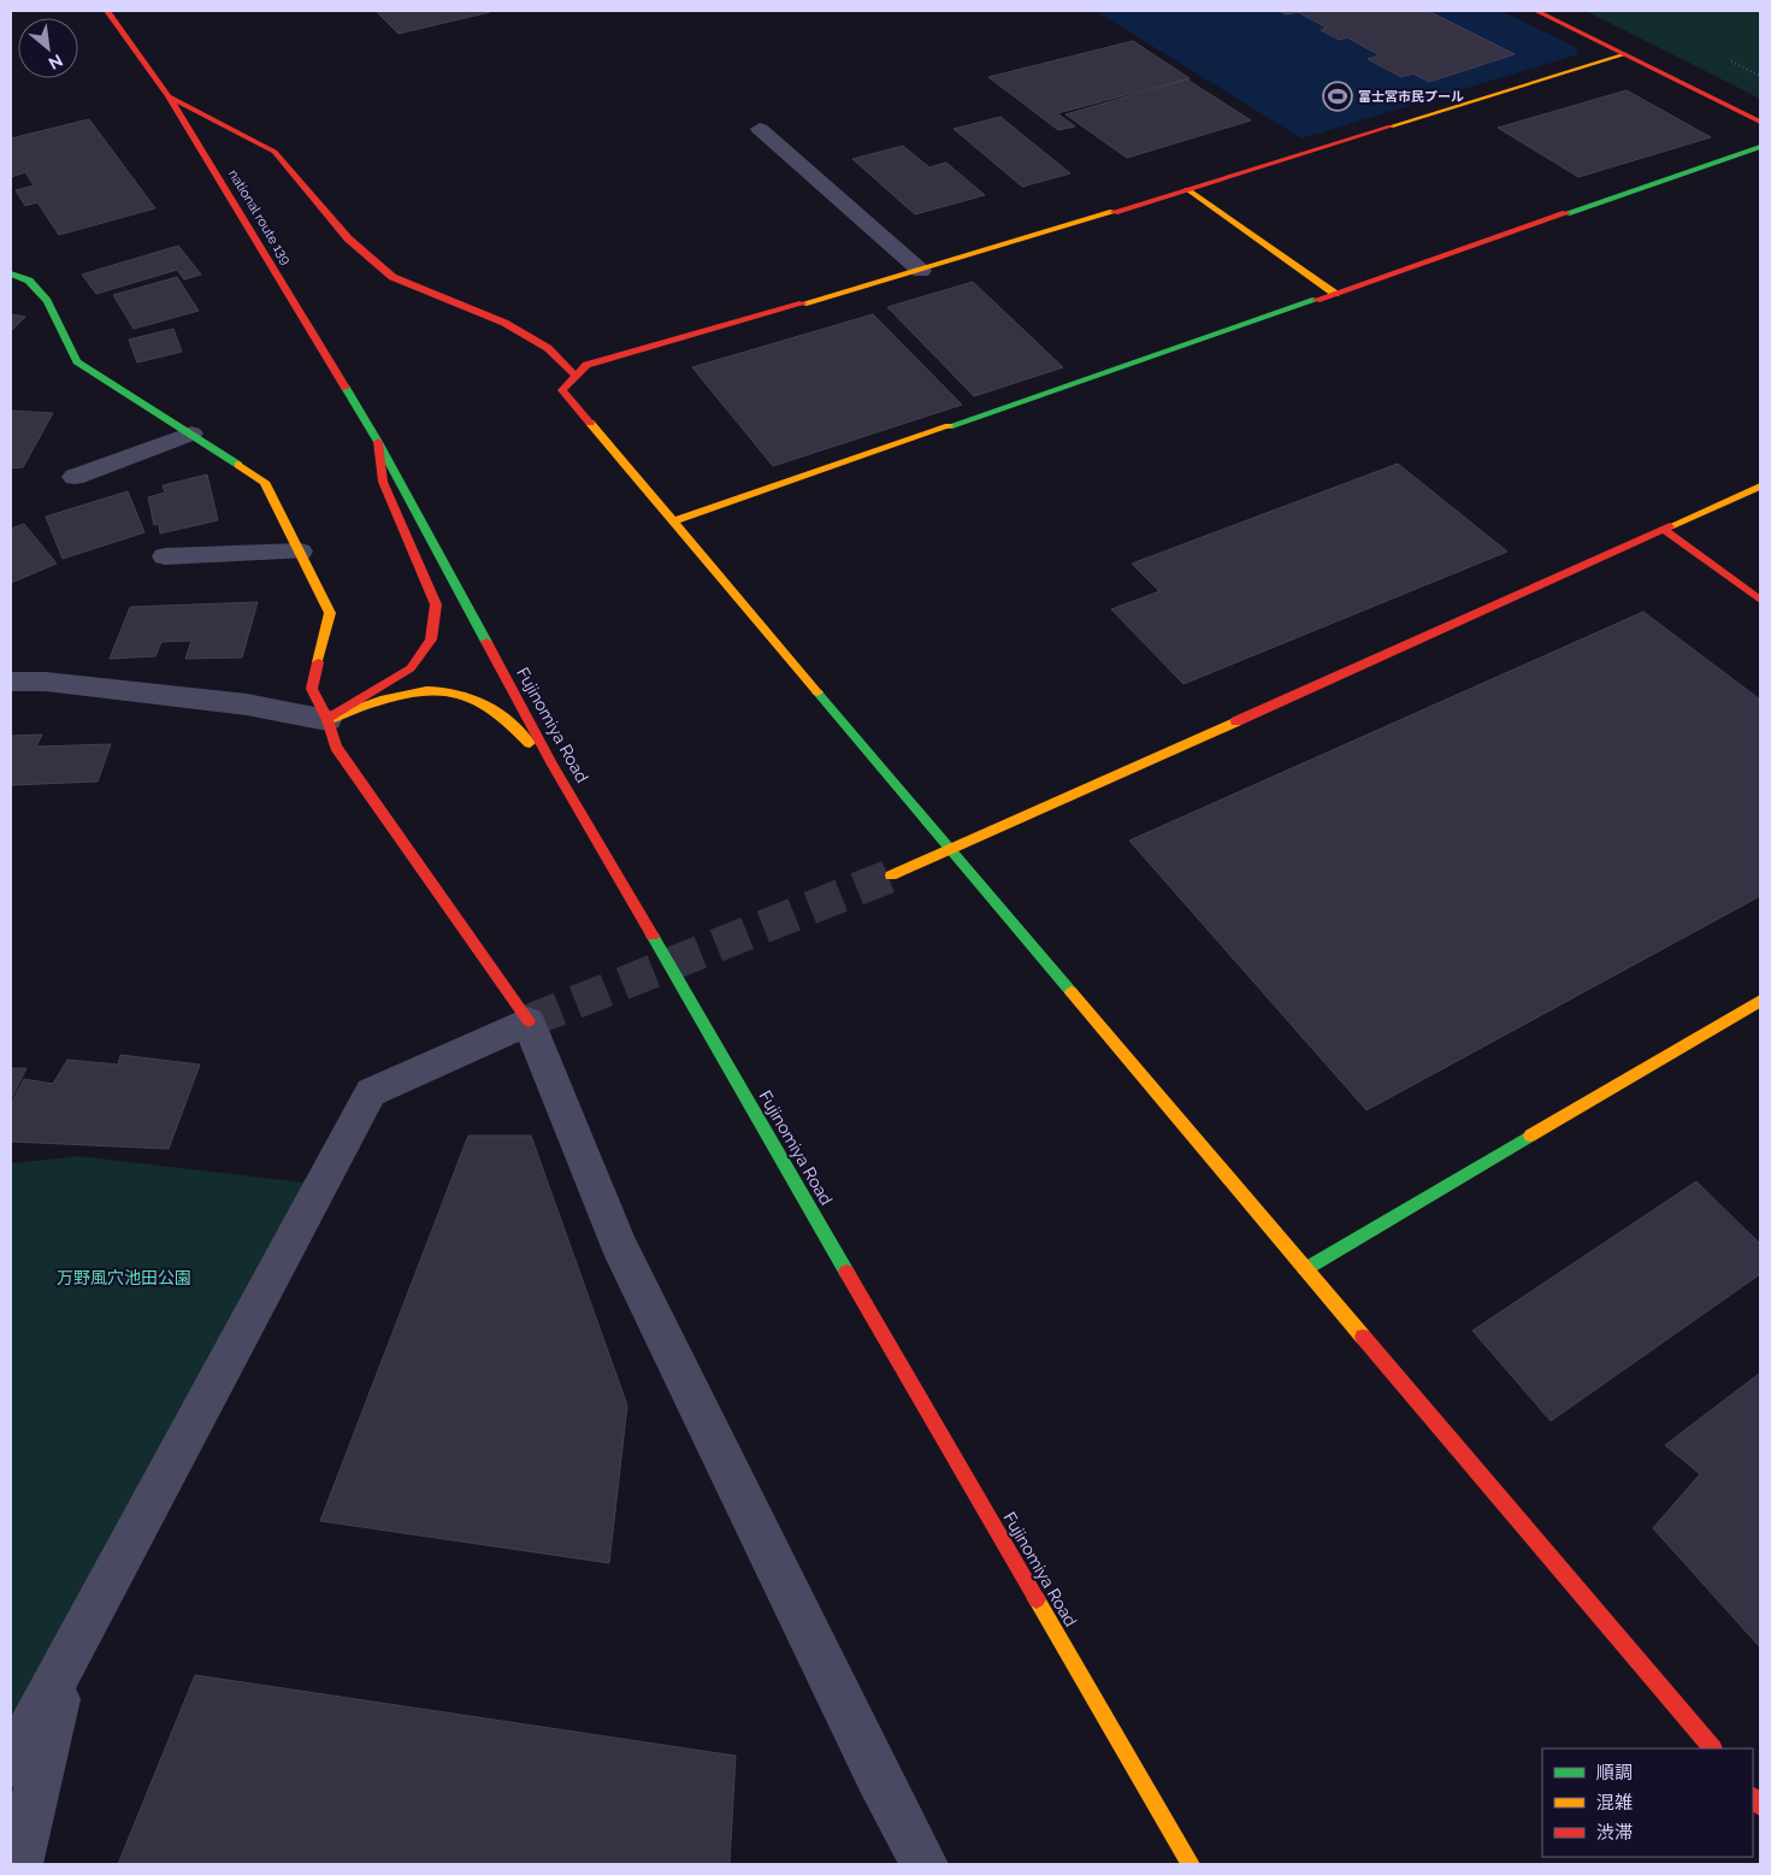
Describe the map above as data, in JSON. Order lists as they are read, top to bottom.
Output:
{
  "streets": {
    "main road": ["national route 139", "Fujinomiya Road"]
  },
  "crossings": [
    ["national route 139", "Fujinomiya Road"]
  ],
  "parks": ["万野風穴池田公園"],
  "places": {
    "sports": ["富士宮市民プール"]
  },
  "legend": ["順調", "混雑", "渋滞"],
  "north": "bottom right"
}
